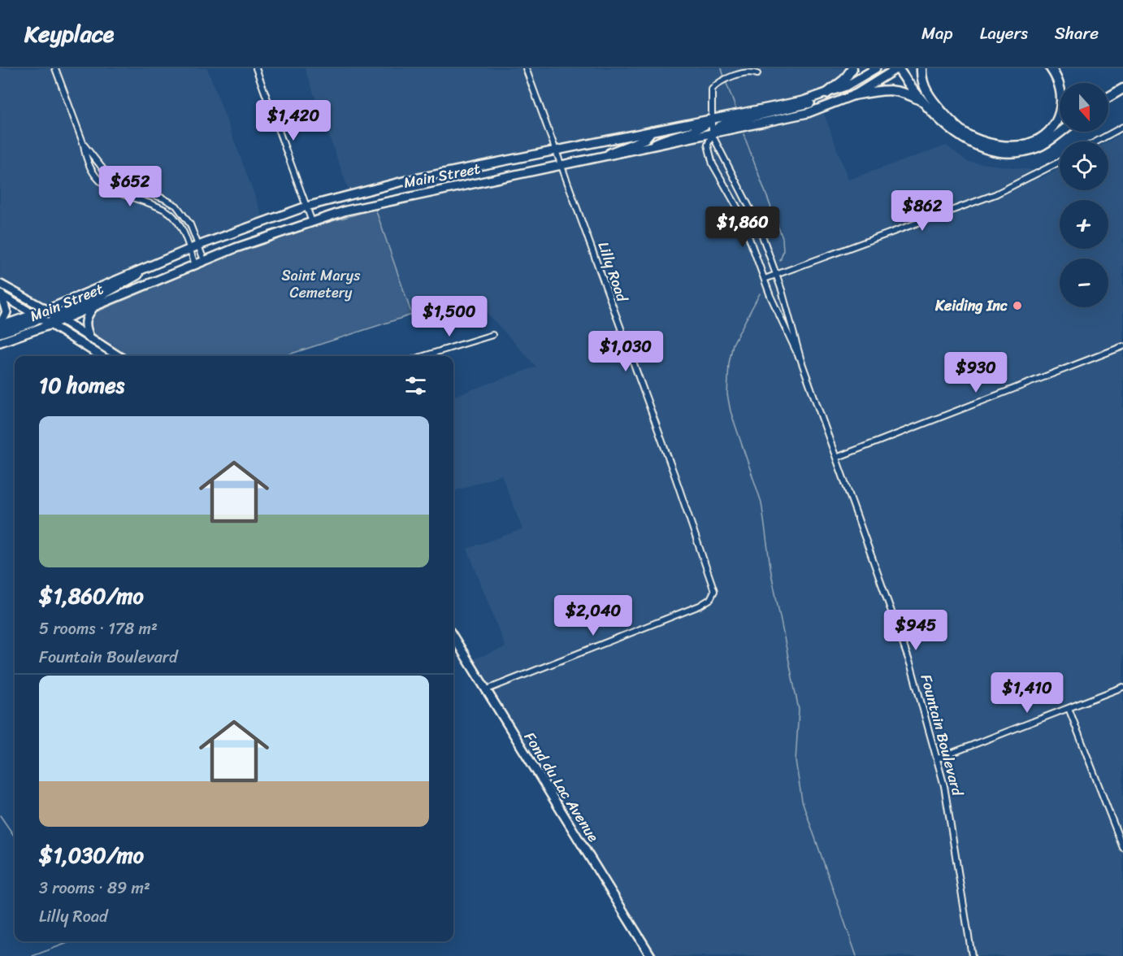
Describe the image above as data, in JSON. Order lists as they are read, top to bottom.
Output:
{
  "streets": {
    "main road": ["Main Street", "Fond du Lac Avenue"],
    "street": ["Lilly Road", "Fountain Boulevard"]
  },
  "crossings": [
    ["Main Street", "Lilly Road"],
    ["Main Street", "Fountain Boulevard"],
    ["Lilly Road", "Fond du Lac Avenue"]
  ],
  "parks": ["Saint Marys Cemetery"],
  "places": ["Keiding Inc"],
  "north": "bottom",
  "page": {
    "header": "Keyplace",
    "nav": ["Map", "Layers", "Share"],
    "map_buttons": ["+", "−"],
    "price": [
      "$1,420",
      "$652",
      "$862",
      "$1,860",
      "$1,500",
      "$1,030",
      "$930",
      "$2,040",
      "$945",
      "$1,410"
    ],
    "heading": "10 homes",
    "list": [
      {
        "name": "$1,860/mo",
        "note": "5 rooms · 178 m² · Fountain Boulevard"
      },
      {
        "name": "$1,030/mo",
        "note": "3 rooms · 89 m² · Lilly Road"
      }
    ]
  }
}
